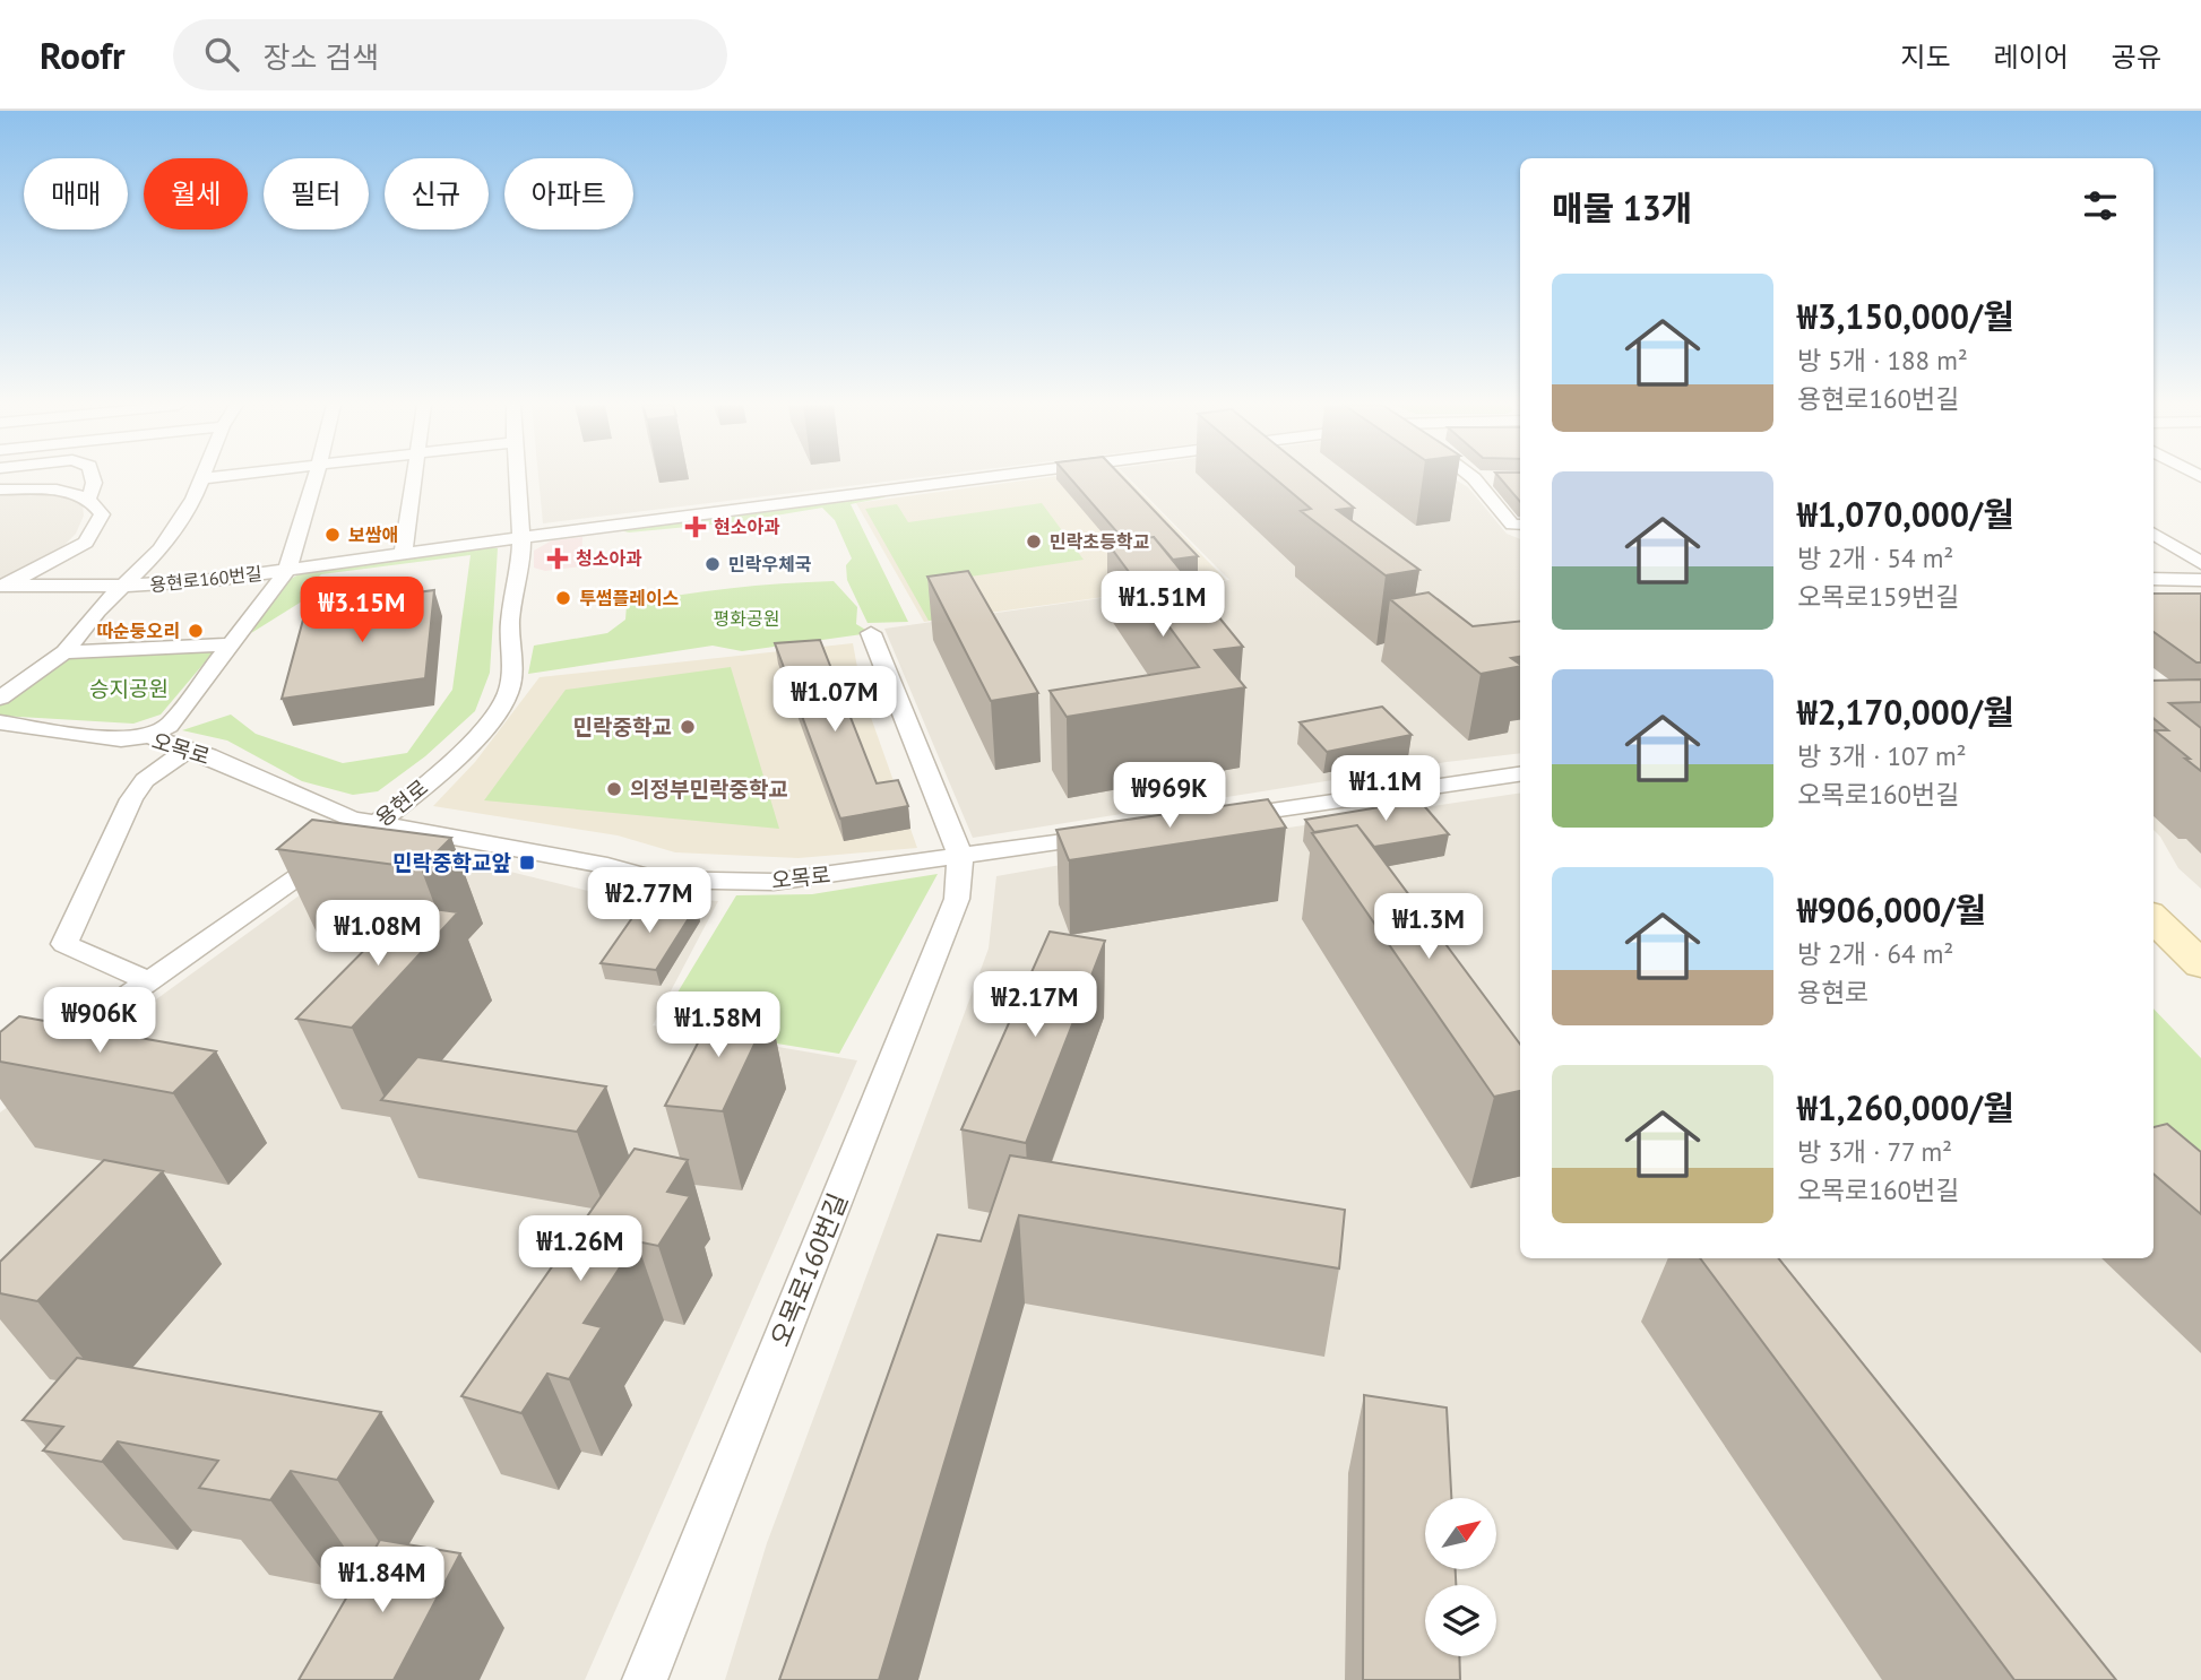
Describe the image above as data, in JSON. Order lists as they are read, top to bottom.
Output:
{
  "streets": {
    "street": [
      "용현로160번길",
      "오목로",
      "용현로",
      "오목로160번길"
    ]
  },
  "crossings": [
    ["용현로160번길", "용현로"],
    ["오목로", "용현로"],
    ["오목로", "오목로160번길"]
  ],
  "parks": ["평화공원", "승지공원"],
  "places": {
    "health": ["현소아과", "청소아과"],
    "other": [
      "보쌈애",
      "민락초등학교",
      "민락우체국",
      "투썸플레이스",
      "따순둥오리",
      "민락중학교",
      "의정부민락중학교"
    ],
    "transit": ["민락중학교앞"]
  },
  "north": "top right",
  "page": {
    "header": "Roofr",
    "search": "장소 검색",
    "nav": ["지도", "레이어", "공유"],
    "chip": [
      "매매",
      "월세",
      "필터",
      "신규",
      "아파트"
    ],
    "heading": "매물 13개",
    "list": [
      {
        "name": "₩3,150,000/월",
        "note": "방 5개 · 188 m² · 용현로160번길"
      },
      {
        "name": "₩1,070,000/월",
        "note": "방 2개 · 54 m² · 오목로159번길"
      },
      {
        "name": "₩2,170,000/월",
        "note": "방 3개 · 107 m² · 오목로160번길"
      },
      {
        "name": "₩906,000/월",
        "note": "방 2개 · 64 m² · 용현로"
      },
      {
        "name": "₩1,260,000/월",
        "note": "방 3개 · 77 m² · 오목로160번길"
      }
    ],
    "price": [
      "₩1.51M",
      "₩3.15M",
      "₩1.07M",
      "₩1.1M",
      "₩969K",
      "₩2.77M",
      "₩1.3M",
      "₩1.08M",
      "₩2.17M",
      "₩906K",
      "₩1.58M",
      "₩1.26M",
      "₩1.84M"
    ]
  }
}
